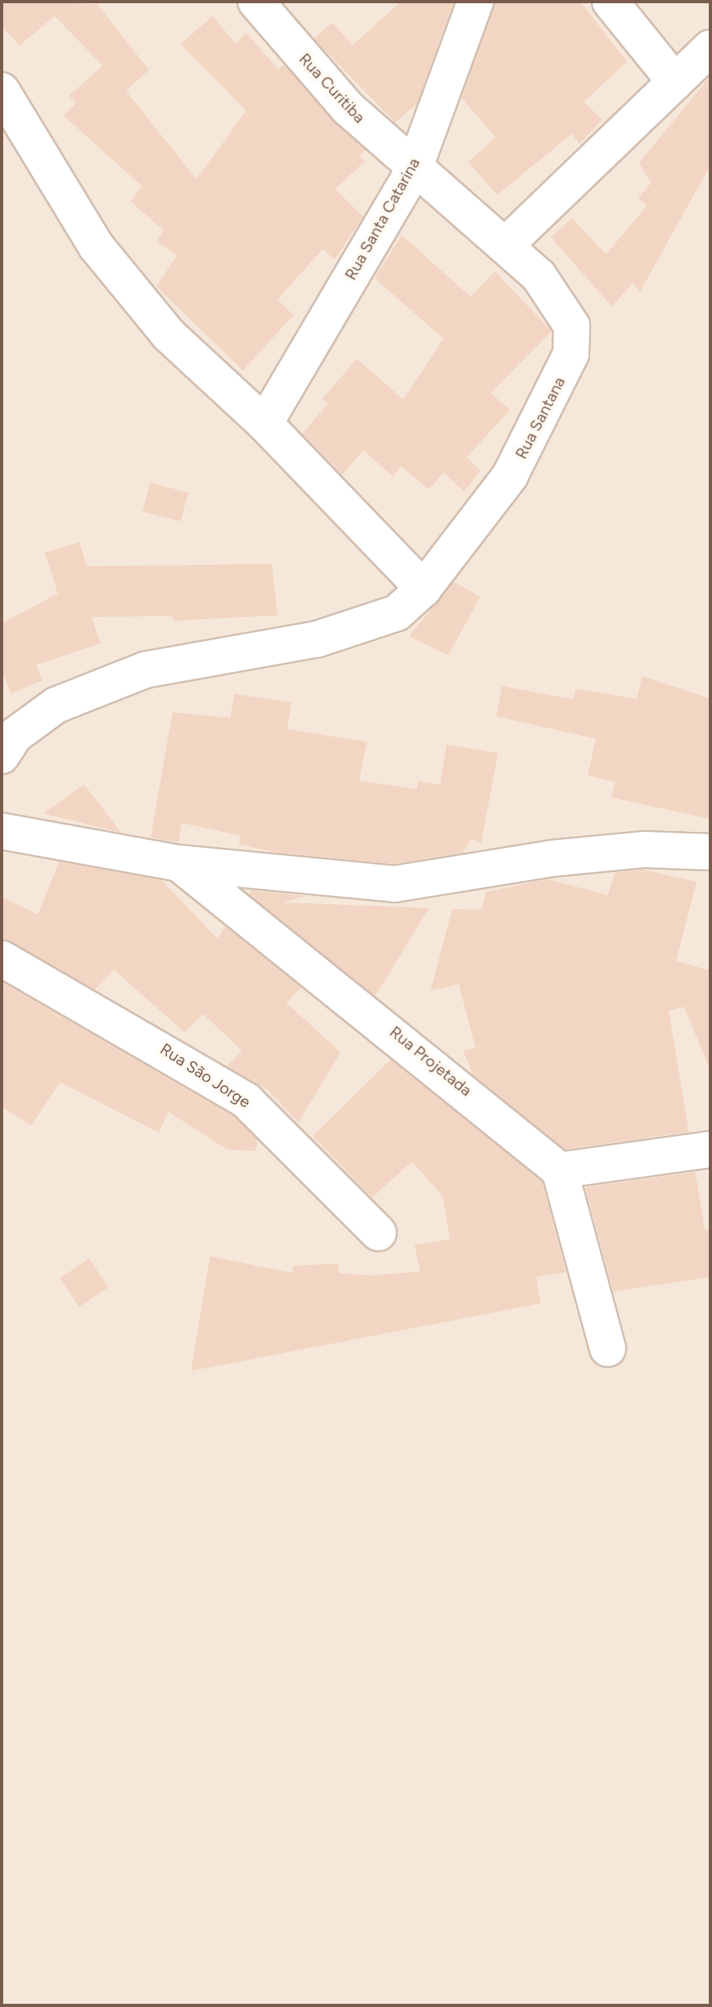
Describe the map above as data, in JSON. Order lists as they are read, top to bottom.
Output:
{
  "streets": {
    "street": [
      "Rua Curitiba",
      "Rua Santa Catarina",
      "Rua Santana",
      "Rua Projetada",
      "Rua São Jorge"
    ]
  },
  "crossings": [
    ["Rua Curitiba", "Rua Santa Catarina"],
    ["Rua Curitiba", "Rua Santana"],
    ["Rua Santa Catarina", "Rua Santana"]
  ]
}
